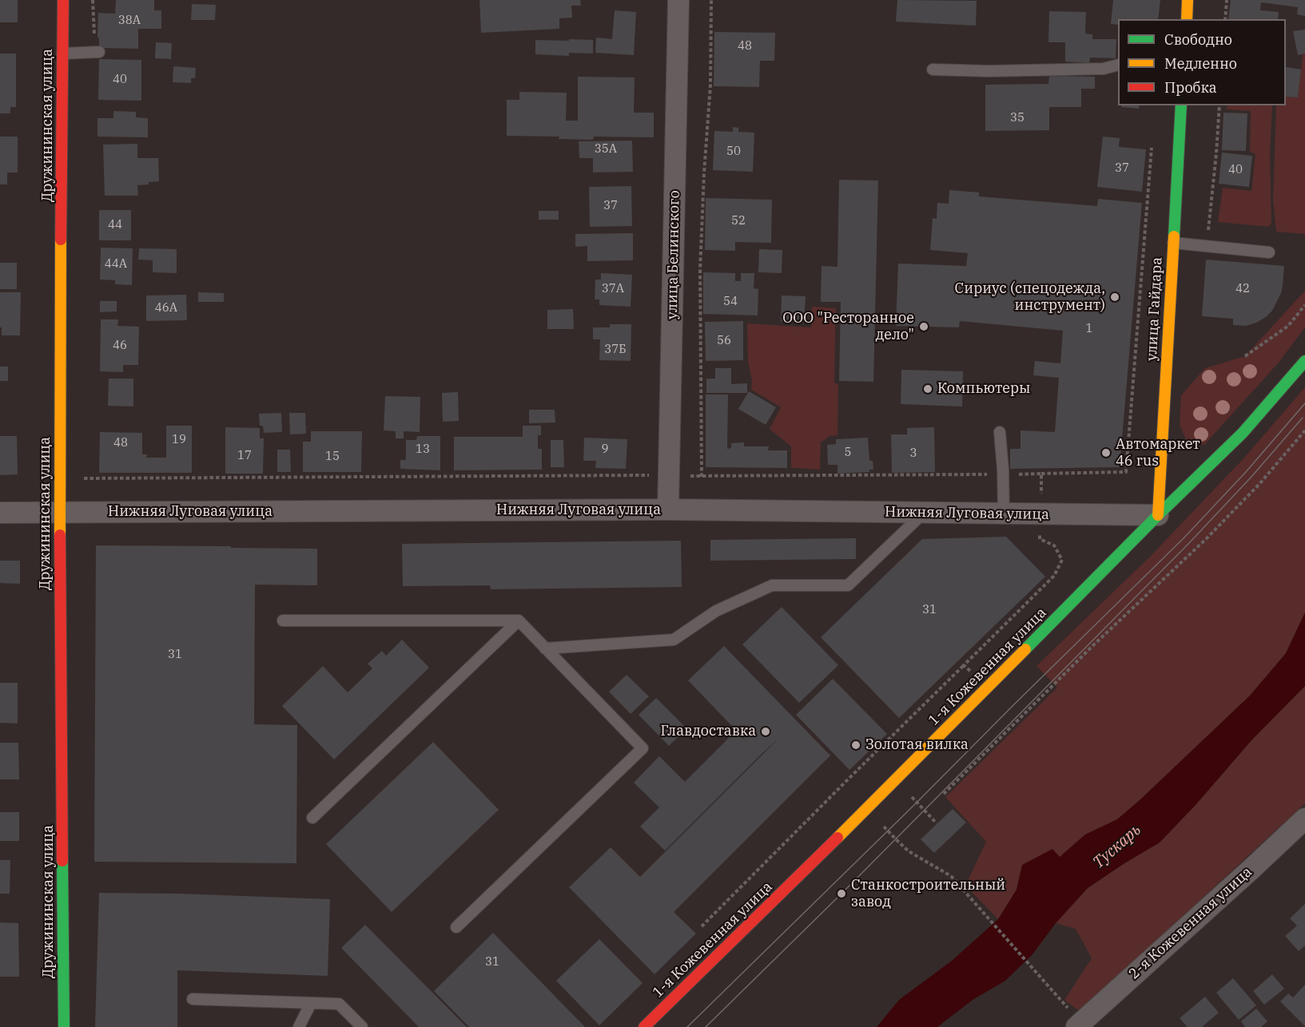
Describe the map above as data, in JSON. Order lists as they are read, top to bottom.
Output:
{
  "streets": {
    "street": [
      "Дружининская улица",
      "улица Белинского",
      "улица Гайдара",
      "Нижняя Луговая улица",
      "1-я Кожевенная улица",
      "2-я Кожевенная улица"
    ]
  },
  "crossings": [
    ["Дружининская улица", "Нижняя Луговая улица"],
    ["улица Белинского", "Нижняя Луговая улица"],
    ["улица Гайдара", "Нижняя Луговая улица"],
    ["улица Гайдара", "1-я Кожевенная улица"],
    ["Нижняя Луговая улица", "1-я Кожевенная улица"]
  ],
  "water": ["Тускарь"],
  "places": [
    "Сириус (спецодежда, инструмент)",
    "ООО \"Ресторанное дело\"",
    "Компьютеры",
    "Автомаркет 46 rus",
    "Главдоставка",
    "Золотая вилка",
    "Станкостроительный завод"
  ],
  "house_numbers": [
    "38А",
    "48",
    "40",
    "35",
    "35А",
    "50",
    "37",
    "40",
    "37",
    "52",
    "44",
    "44А",
    "37А",
    "42",
    "54",
    "46А",
    "1",
    "56",
    "46",
    "37Б",
    "19",
    "48",
    "13",
    "9",
    "5",
    "3",
    "17",
    "15",
    "31",
    "31",
    "31"
  ],
  "legend": ["Свободно", "Медленно", "Пробка"]
}
